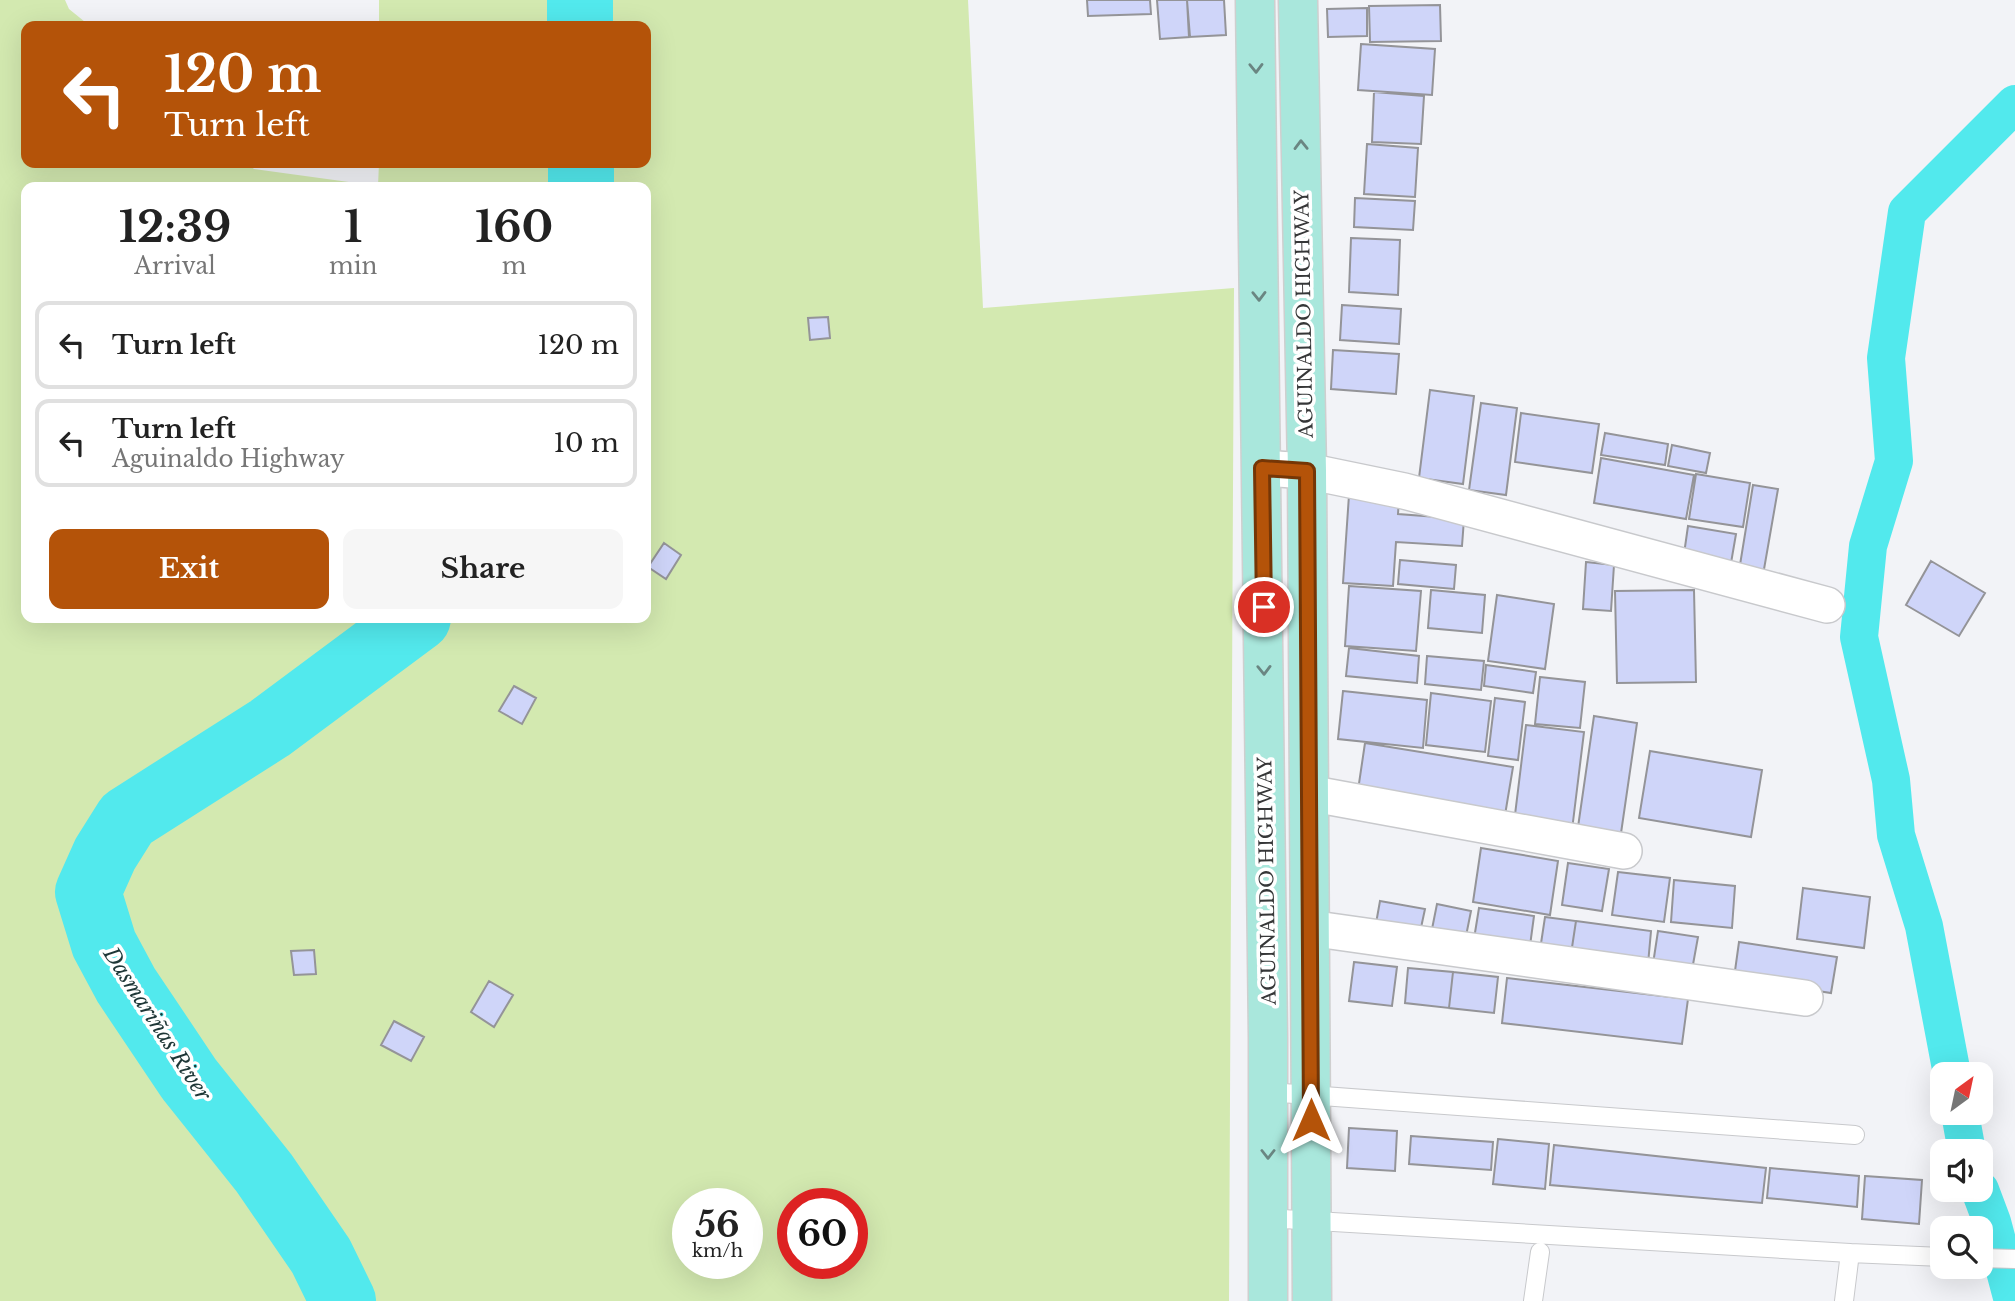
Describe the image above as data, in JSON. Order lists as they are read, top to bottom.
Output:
{
  "streets": {
    "main road": ["AGUINALDO HIGHWAY"]
  },
  "water": ["Dasmariñas River"],
  "north": "top right",
  "page": {
    "turn": ["120 m", "Turn left"],
    "eta": [
      "12:39",
      "Arrival",
      "1",
      "min",
      "160",
      "m"
    ],
    "list": [
      {
        "name": "Turn left",
        "value": "120 m"
      },
      {
        "name": "Turn left",
        "note": "Aguinaldo Highway",
        "value": "10 m"
      }
    ],
    "buttons": ["Exit", "Share"],
    "speed": "56 km/h",
    "limit": "60"
  }
}
